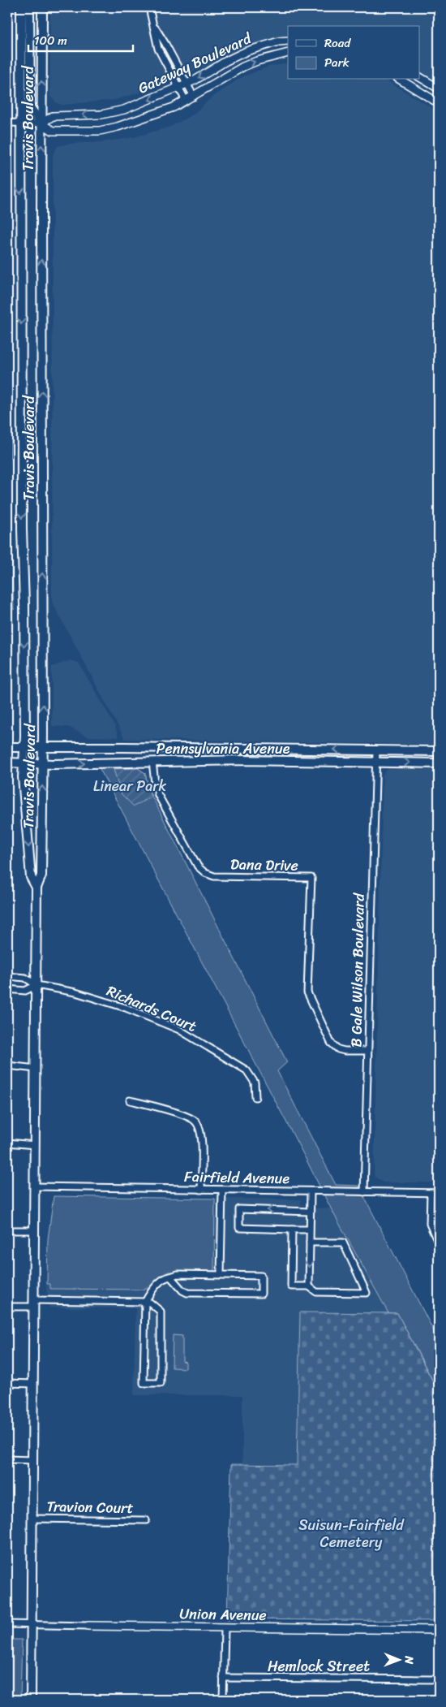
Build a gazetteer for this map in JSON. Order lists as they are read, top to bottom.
{
  "streets": {
    "main road": ["Travis Boulevard", "Pennsylvania Avenue"],
    "street": [
      "Gateway Boulevard",
      "Dana Drive",
      "B Gale Wilson Boulevard",
      "Richards Court",
      "Fairfield Avenue",
      "Travion Court",
      "Union Avenue",
      "Hemlock Street"
    ]
  },
  "crossings": [
    ["Gateway Boulevard", "Travis Boulevard"],
    ["Travis Boulevard", "Pennsylvania Avenue"],
    ["Travis Boulevard", "Richards Court"],
    ["Travis Boulevard", "Fairfield Avenue"],
    ["Travis Boulevard", "Travion Court"],
    ["Travis Boulevard", "Union Avenue"],
    ["Pennsylvania Avenue", "Dana Drive"],
    ["Pennsylvania Avenue", "B Gale Wilson Boulevard"],
    ["Dana Drive", "B Gale Wilson Boulevard"],
    ["B Gale Wilson Boulevard", "Fairfield Avenue"]
  ],
  "parks": ["Linear Park", "Suisun-Fairfield Cemetery"],
  "legend": ["Road", "Park"],
  "scale_bar": "100 m",
  "north": "right"
}
